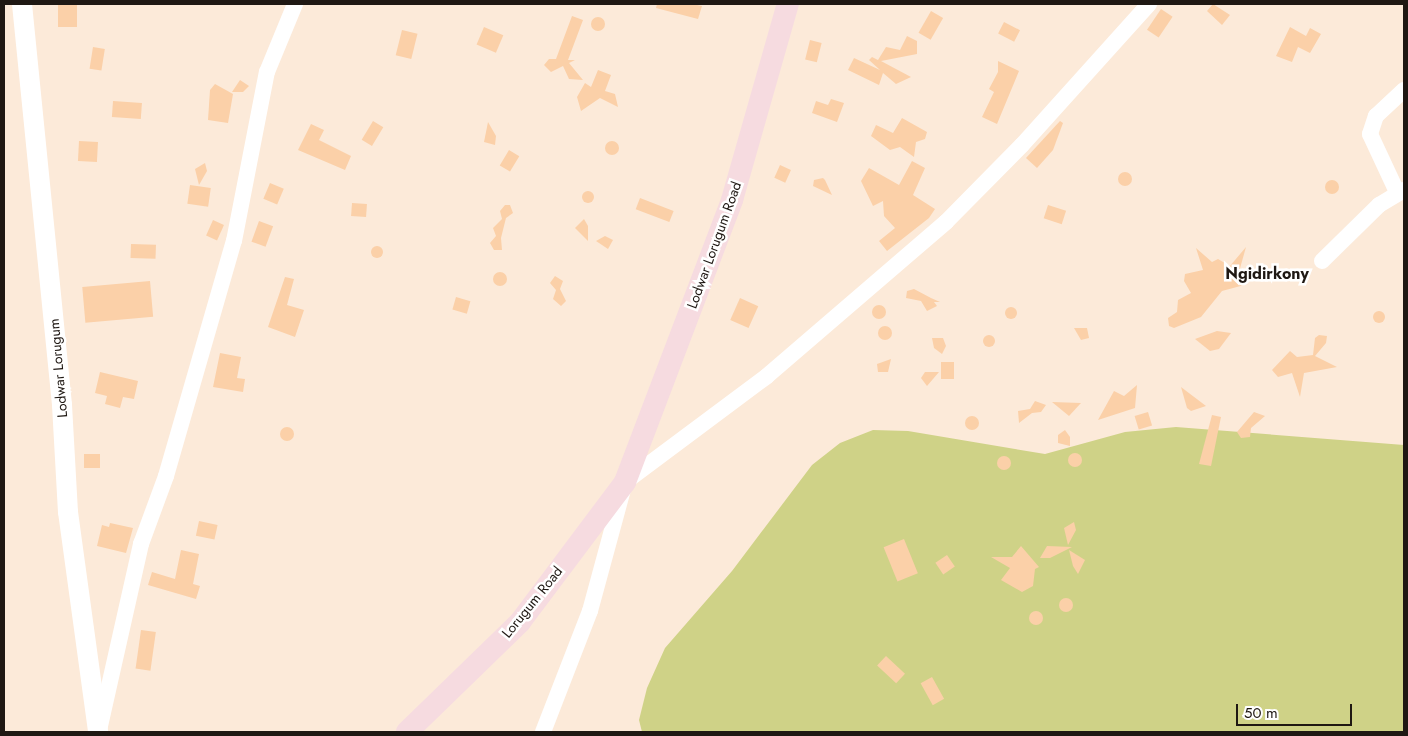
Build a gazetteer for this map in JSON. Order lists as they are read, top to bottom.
{
  "streets": {
    "main road": ["Lodwar Lorugum Road", "Lorugum Road"],
    "street": ["Lodwar Lorugum"]
  },
  "crossings": [
    ["Lodwar Lorugum Road", "Lorugum Road"]
  ],
  "districts": ["Ngidirkony"],
  "scale_bar": "50 m"
}
